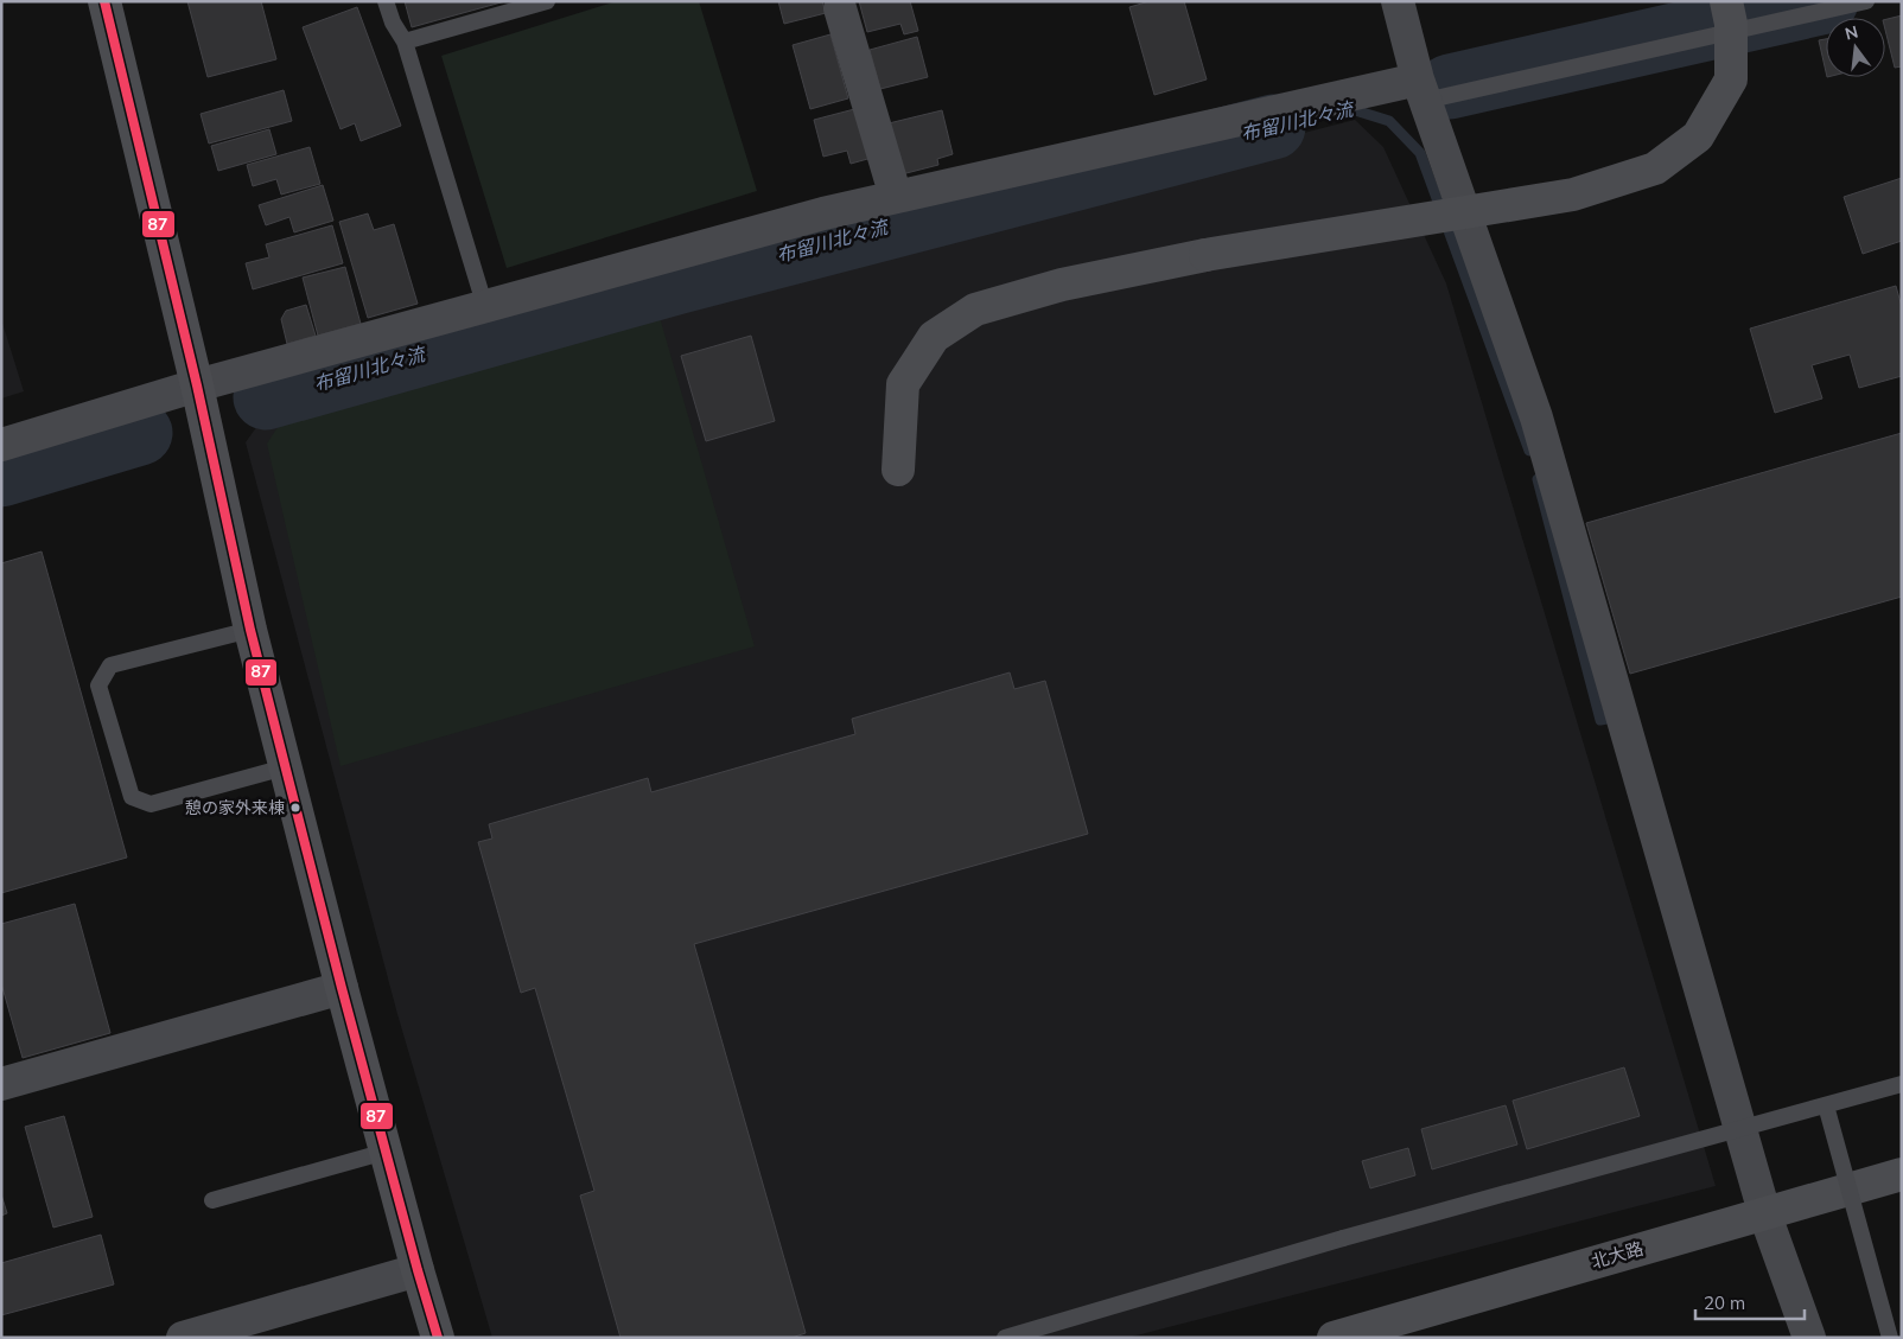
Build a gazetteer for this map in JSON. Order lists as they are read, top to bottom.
{
  "streets": {
    "street": ["北大路"]
  },
  "water": ["布留川北々流"],
  "places": ["憩の家外来棟"],
  "lines": ["transit line 87"],
  "scale_bar": "20 m",
  "north": "top"
}
